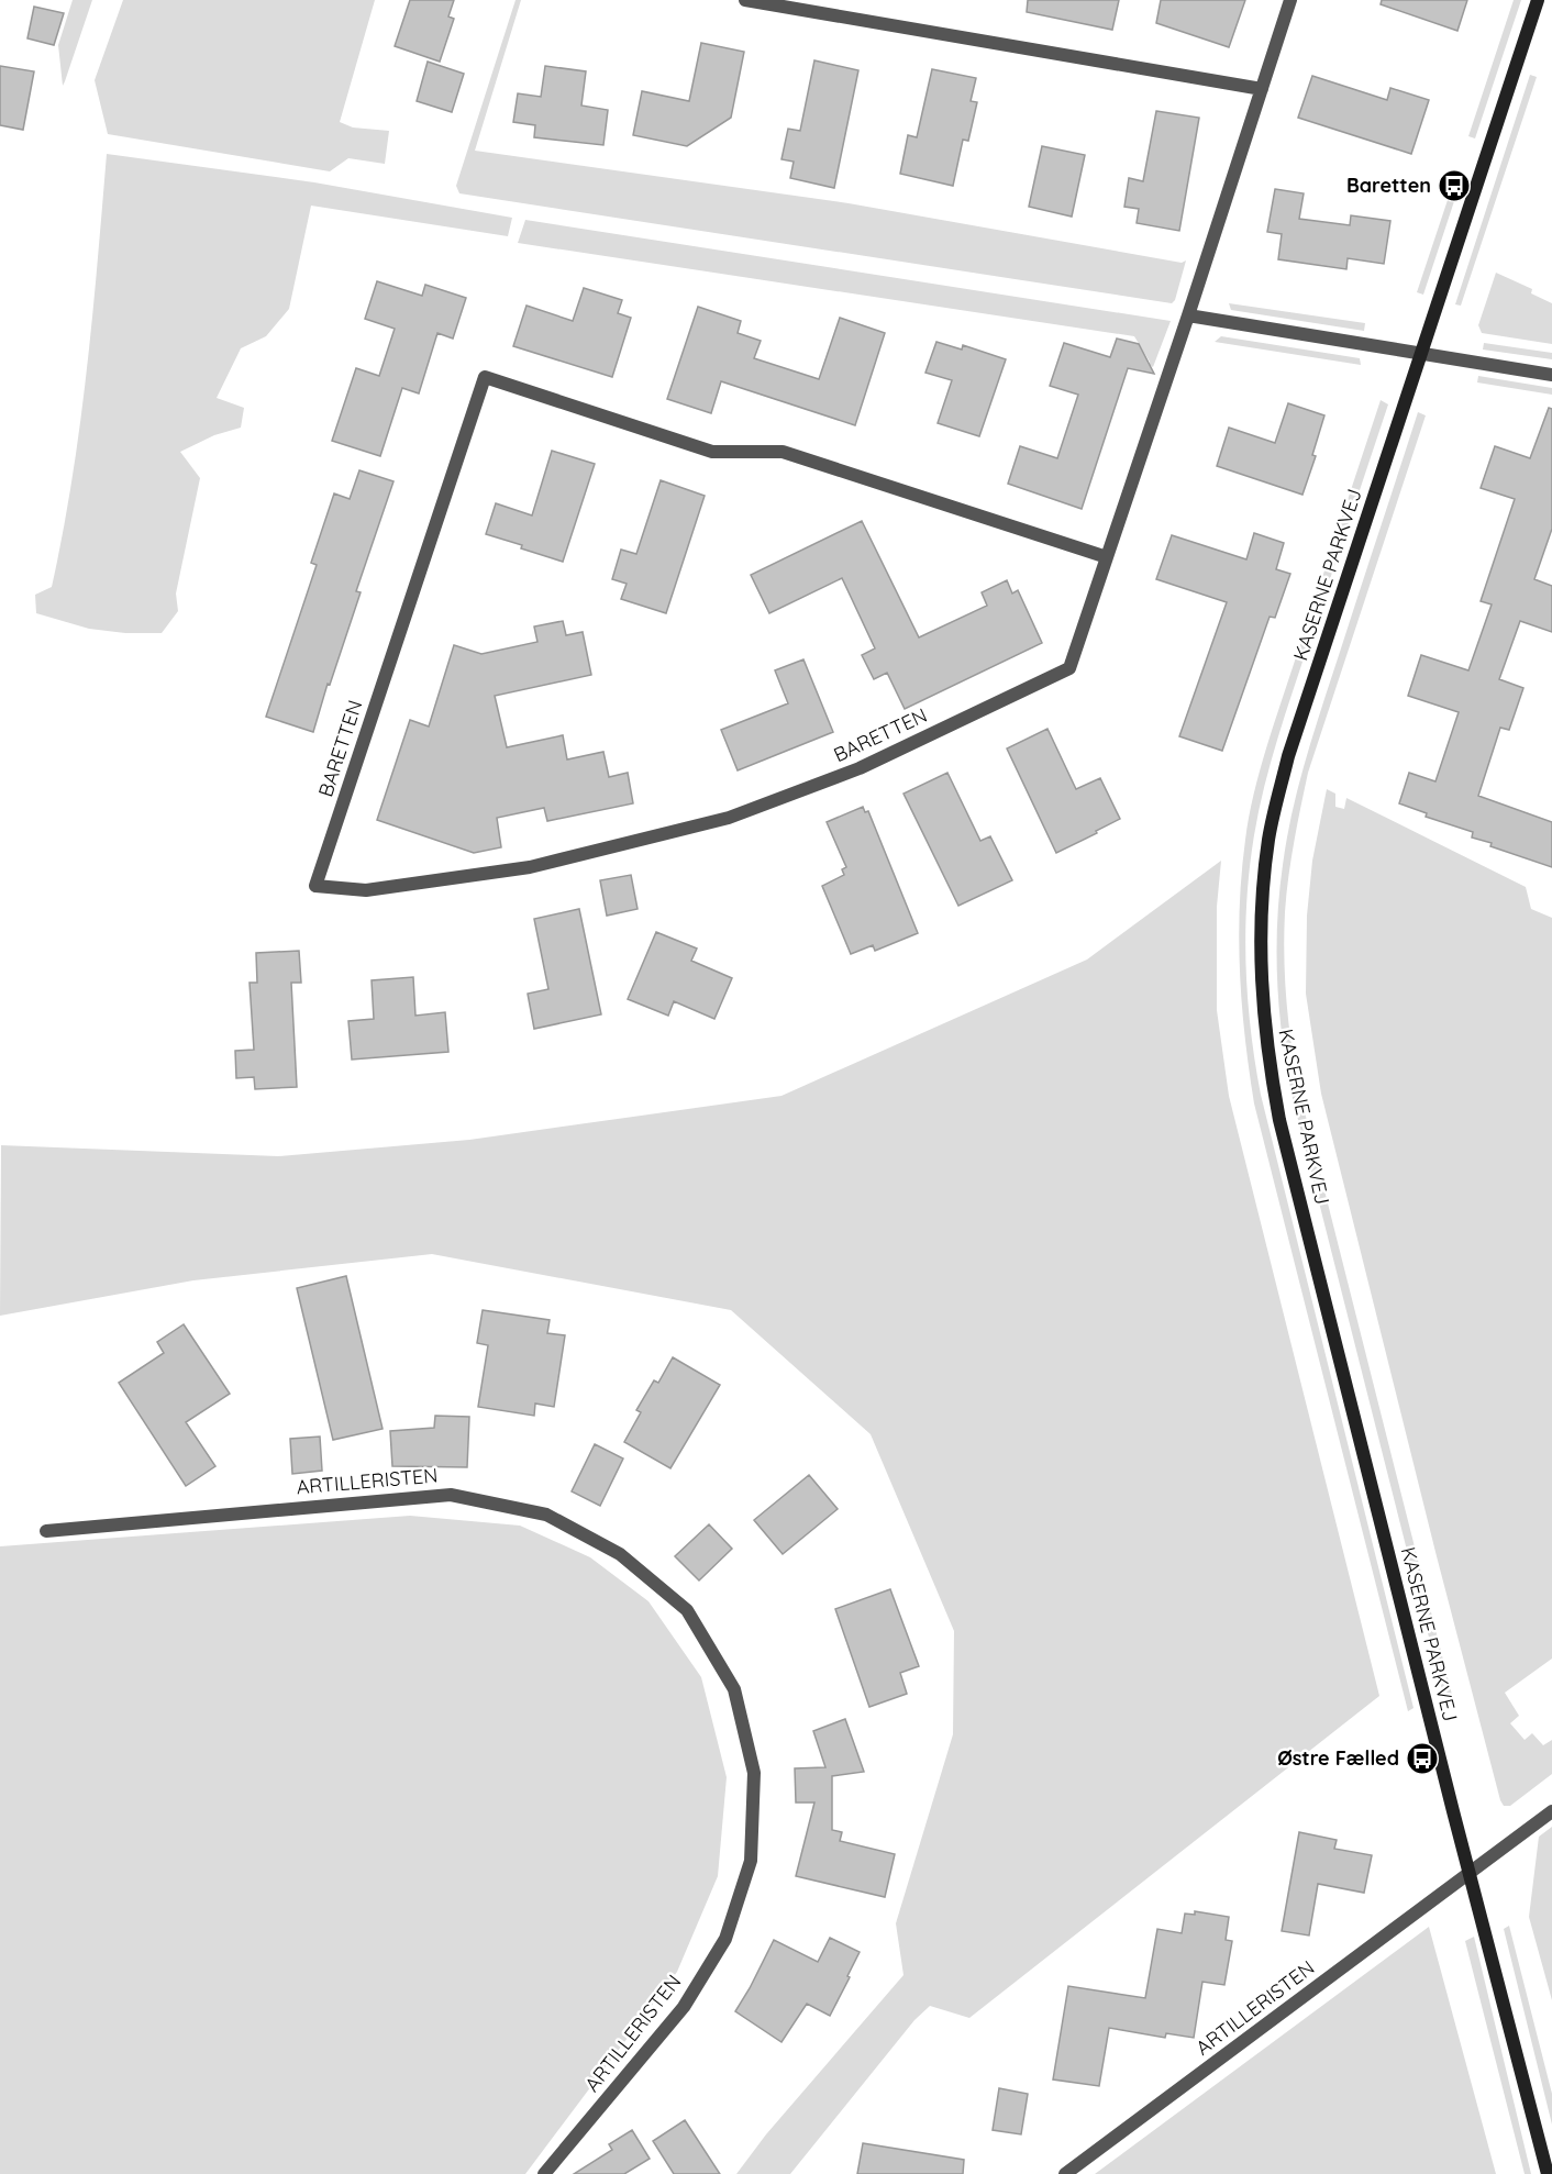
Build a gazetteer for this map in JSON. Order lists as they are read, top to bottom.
{
  "streets": {
    "street": ["KASERNE PARKVEJ", "BARETTEN", "ARTILLERISTEN"]
  },
  "crossings": [
    ["KASERNE PARKVEJ", "ARTILLERISTEN"]
  ],
  "places": {
    "bus stop": ["Baretten", "Østre Fælled"]
  }
}
